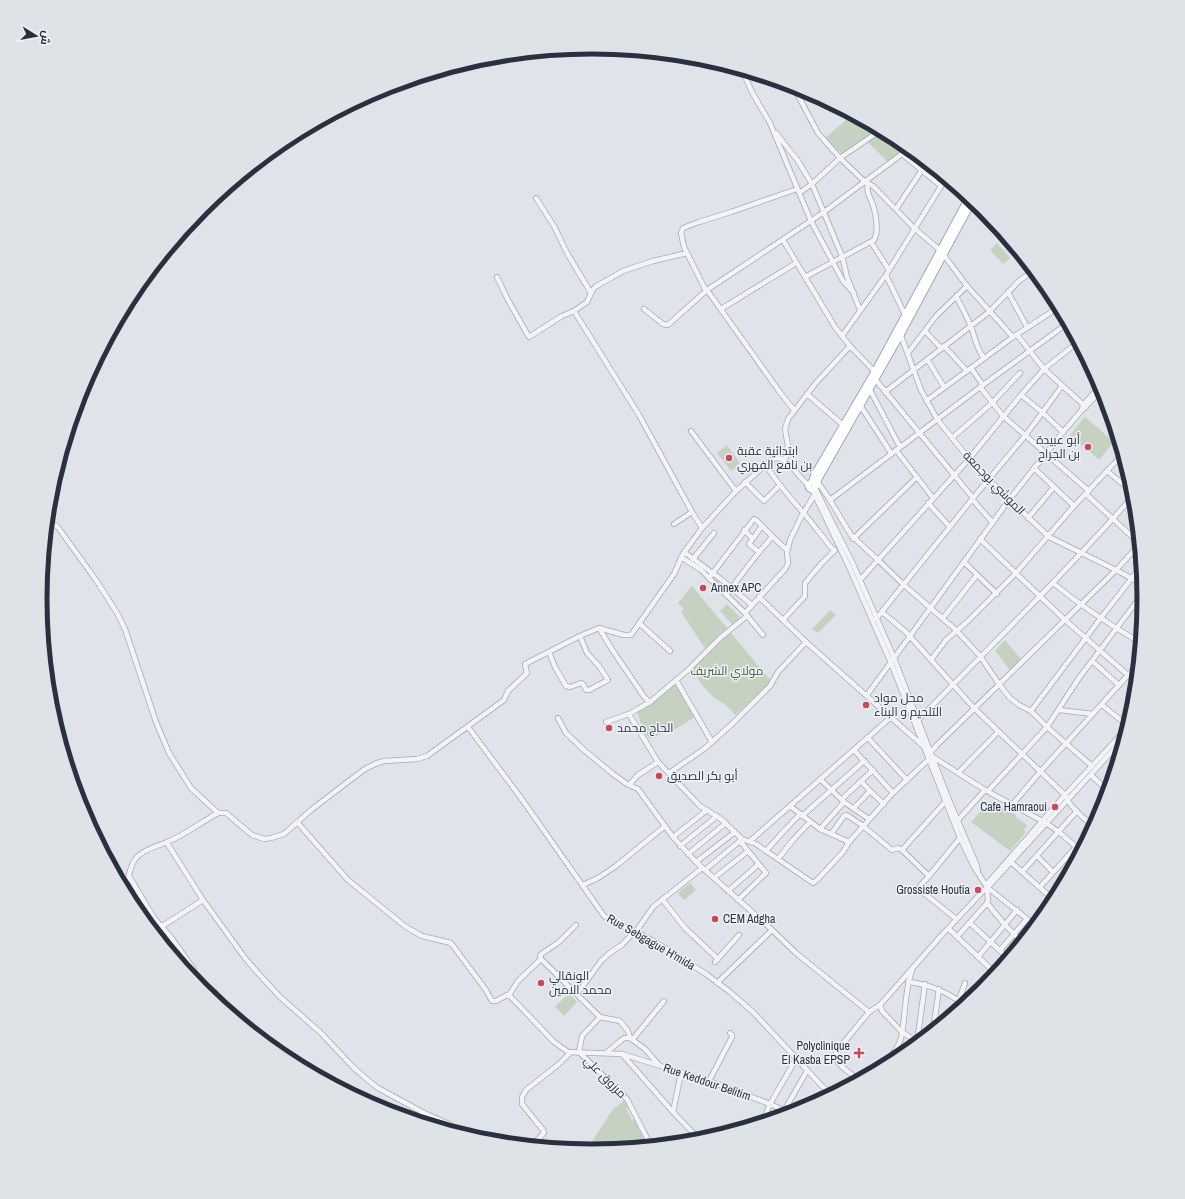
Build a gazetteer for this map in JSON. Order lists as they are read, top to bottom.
{
  "streets": {
    "street": [
      "الموشي بوجمعة",
      "Rue Sebgague H'mida",
      "مرزوق علي",
      "Rue Keddour Belitim"
    ]
  },
  "crossings": [
    ["مرزوق علي", "Rue Keddour Belitim"]
  ],
  "parks": ["مولاي الشريف"],
  "places": {
    "other": [
      "أبو عبيدة بن الجراح",
      "ابتدائية عقبة بن نافع الفهري",
      "Annex APC",
      "محل مواد التلحيم و البناء",
      "الحاج محمد",
      "أبو بكر الصديق",
      "Cafe Hamraoui",
      "Grossiste Houtia",
      "CEM Adgha",
      "الونقالي محمد الامين"
    ],
    "health": ["Polyclinique El Kasba EPSP"]
  },
  "north": "right"
}
